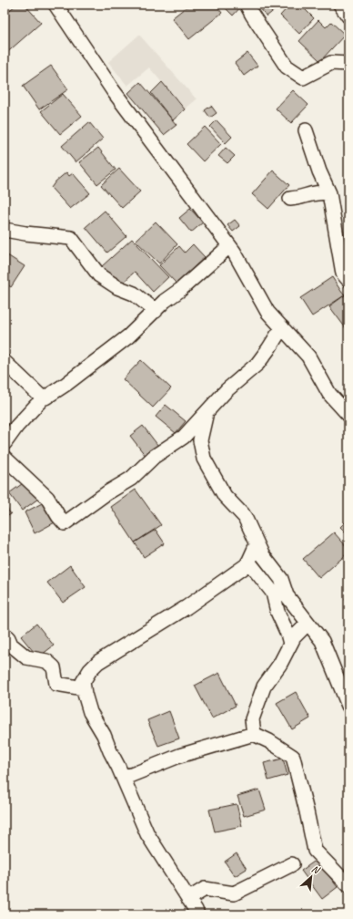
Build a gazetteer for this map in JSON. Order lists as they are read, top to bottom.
{
  "north": "top right"
}
